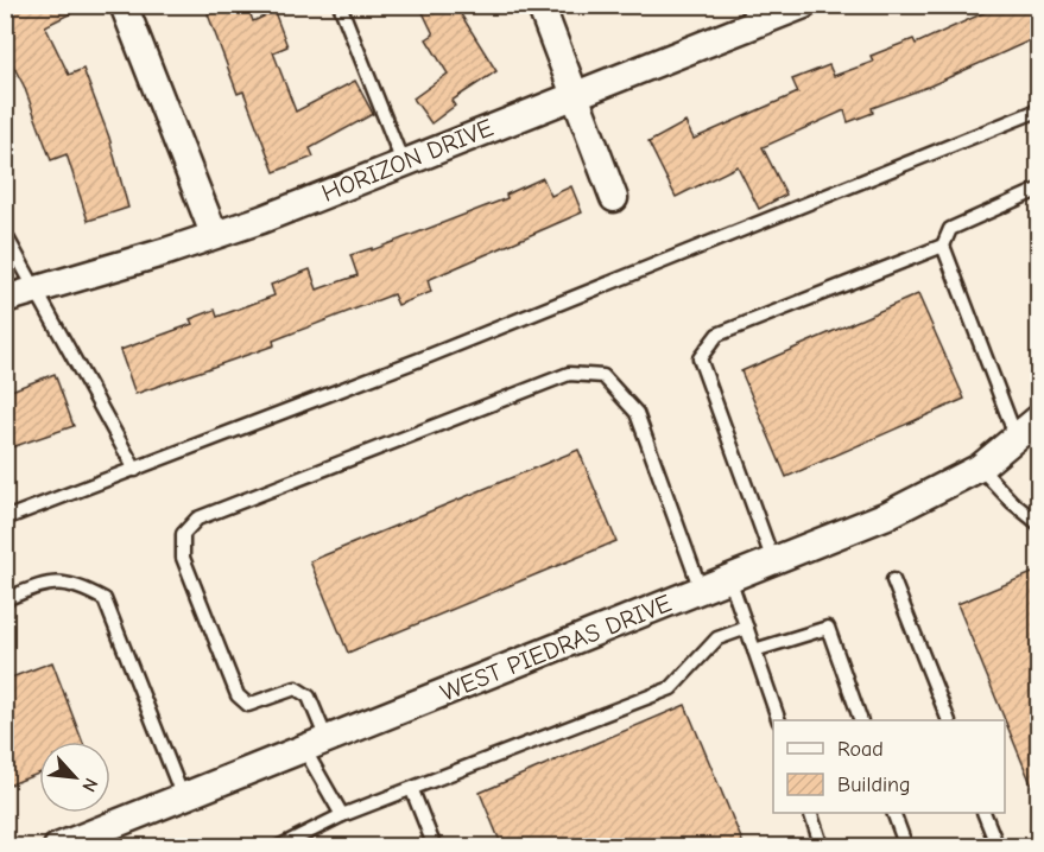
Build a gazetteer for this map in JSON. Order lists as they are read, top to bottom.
{
  "streets": {
    "street": ["HORIZON DRIVE", "WEST PIEDRAS DRIVE"]
  },
  "legend": ["Road", "Building"],
  "north": "bottom right"
}
